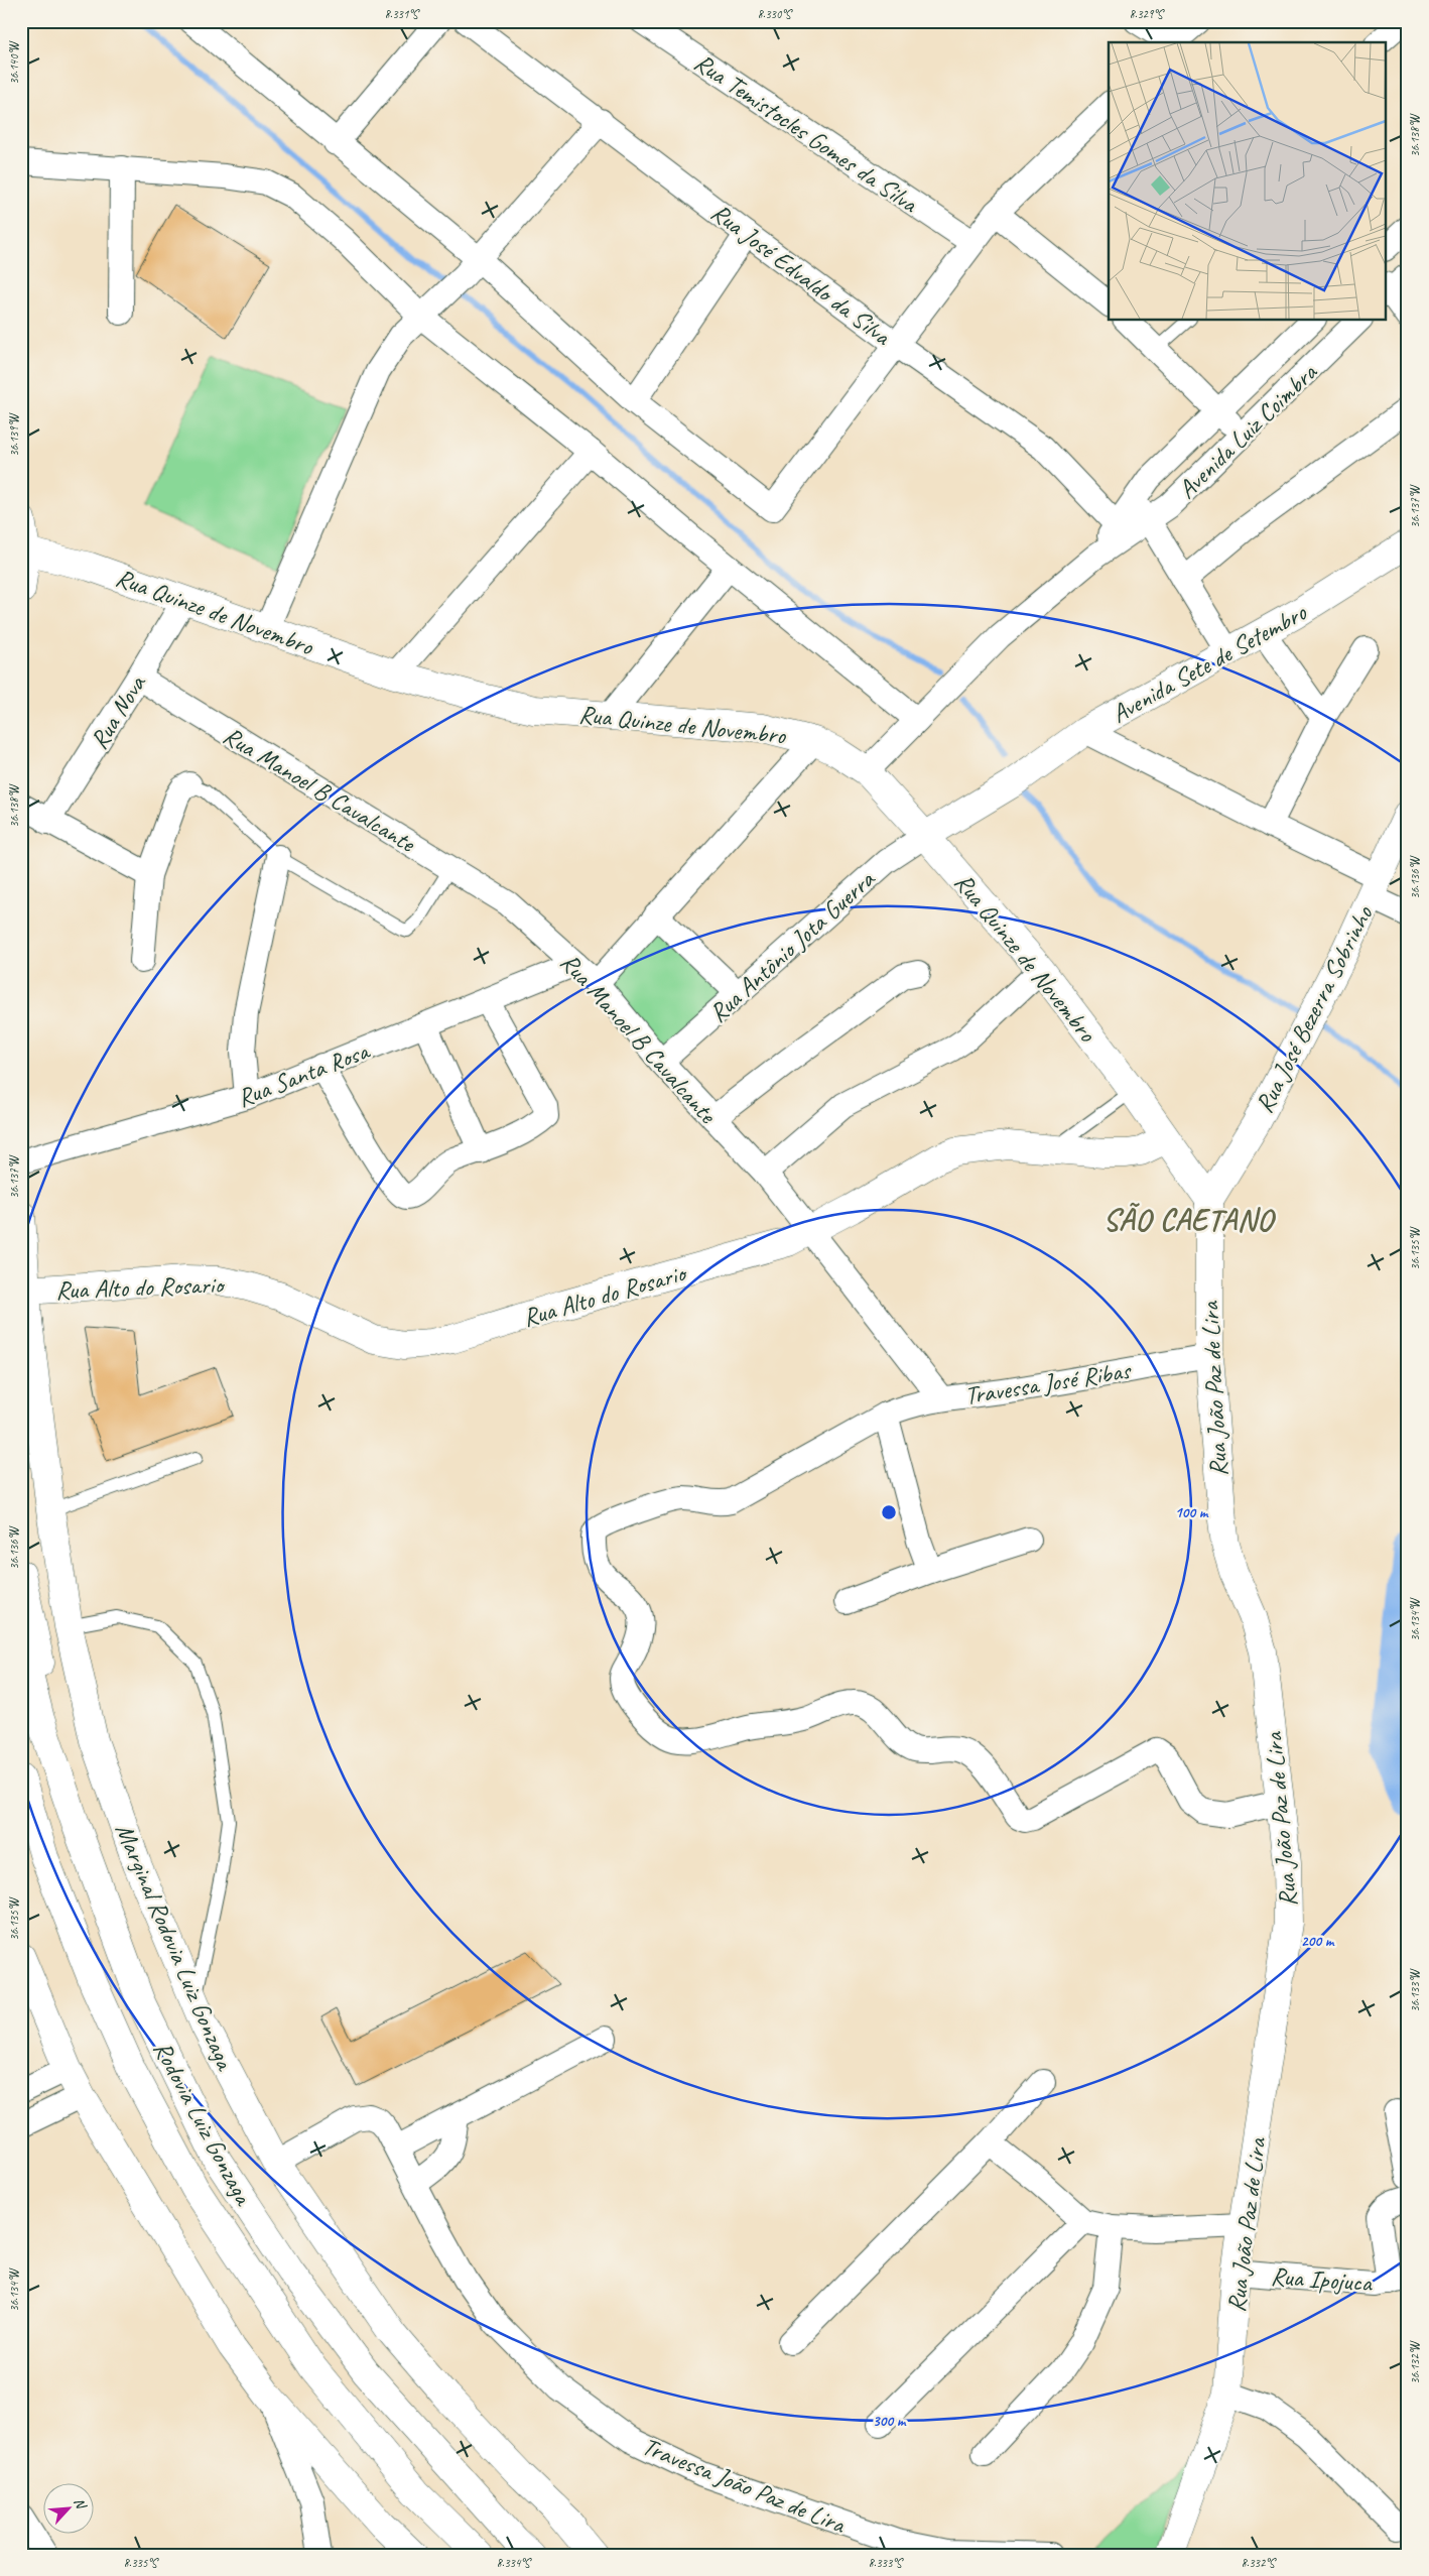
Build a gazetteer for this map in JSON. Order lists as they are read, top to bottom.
{
  "streets": {
    "main road": [
      "Rua Quinze de Novembro",
      "Avenida Sete de Setembro",
      "Rua José Bezerra Sobrinho",
      "Rua Alto do Rosario",
      "Rua João Paz de Lira",
      "Marginal Rodovia Luiz Gonzaga",
      "Rodovia Luiz Gonzaga"
    ],
    "street": [
      "Rua Temistocles Gomes da Silva",
      "Rua José Edvaldo da Silva",
      "Avenida Luiz Coimbra",
      "Rua Nova",
      "Rua Manoel B Cavalcante",
      "Rua Antônio Jota Guerra",
      "Rua Santa Rosa",
      "Travessa José Ribas",
      "Rua Ipojuca",
      "Travessa João Paz de Lira"
    ]
  },
  "crossings": [
    ["Rua José Edvaldo da Silva", "Avenida Luiz Coimbra"],
    ["Avenida Luiz Coimbra", "Rua Quinze de Novembro"],
    ["Rua Quinze de Novembro", "Avenida Sete de Setembro"],
    ["Rua Quinze de Novembro", "Rua Nova"],
    ["Rua Quinze de Novembro", "Rua Antônio Jota Guerra"],
    ["Rua Quinze de Novembro", "Rua José Bezerra Sobrinho"],
    ["Rua Quinze de Novembro", "Rua Alto do Rosario"],
    ["Rua Quinze de Novembro", "Rua João Paz de Lira"],
    ["Avenida Sete de Setembro", "Rua Antônio Jota Guerra"],
    ["Rua Nova", "Rua Manoel B Cavalcante"],
    ["Rua Manoel B Cavalcante", "Rua Antônio Jota Guerra"],
    ["Rua Manoel B Cavalcante", "Rua Santa Rosa"],
    ["Rua Manoel B Cavalcante", "Rua Alto do Rosario"],
    ["Rua Manoel B Cavalcante", "Travessa José Ribas"],
    ["Rua José Bezerra Sobrinho", "Rua João Paz de Lira"],
    ["Rua Alto do Rosario", "Marginal Rodovia Luiz Gonzaga"],
    ["Travessa José Ribas", "Rua João Paz de Lira"],
    ["Rua João Paz de Lira", "Rua Ipojuca"],
    ["Marginal Rodovia Luiz Gonzaga", "Travessa João Paz de Lira"]
  ],
  "districts": ["SÃO CAETANO"],
  "north": "top right",
  "coordinates": [
    "8.331°S",
    "8.330°S",
    "8.329°S",
    "36.140°W",
    "36.138°W",
    "36.139°W",
    "36.137°W",
    "36.136°W",
    "36.135°W",
    "36.134°W",
    "36.133°W",
    "36.132°W",
    "8.335°S",
    "8.334°S",
    "8.333°S",
    "8.332°S"
  ],
  "rings": ["100 m", "200 m", "300 m"]
}
